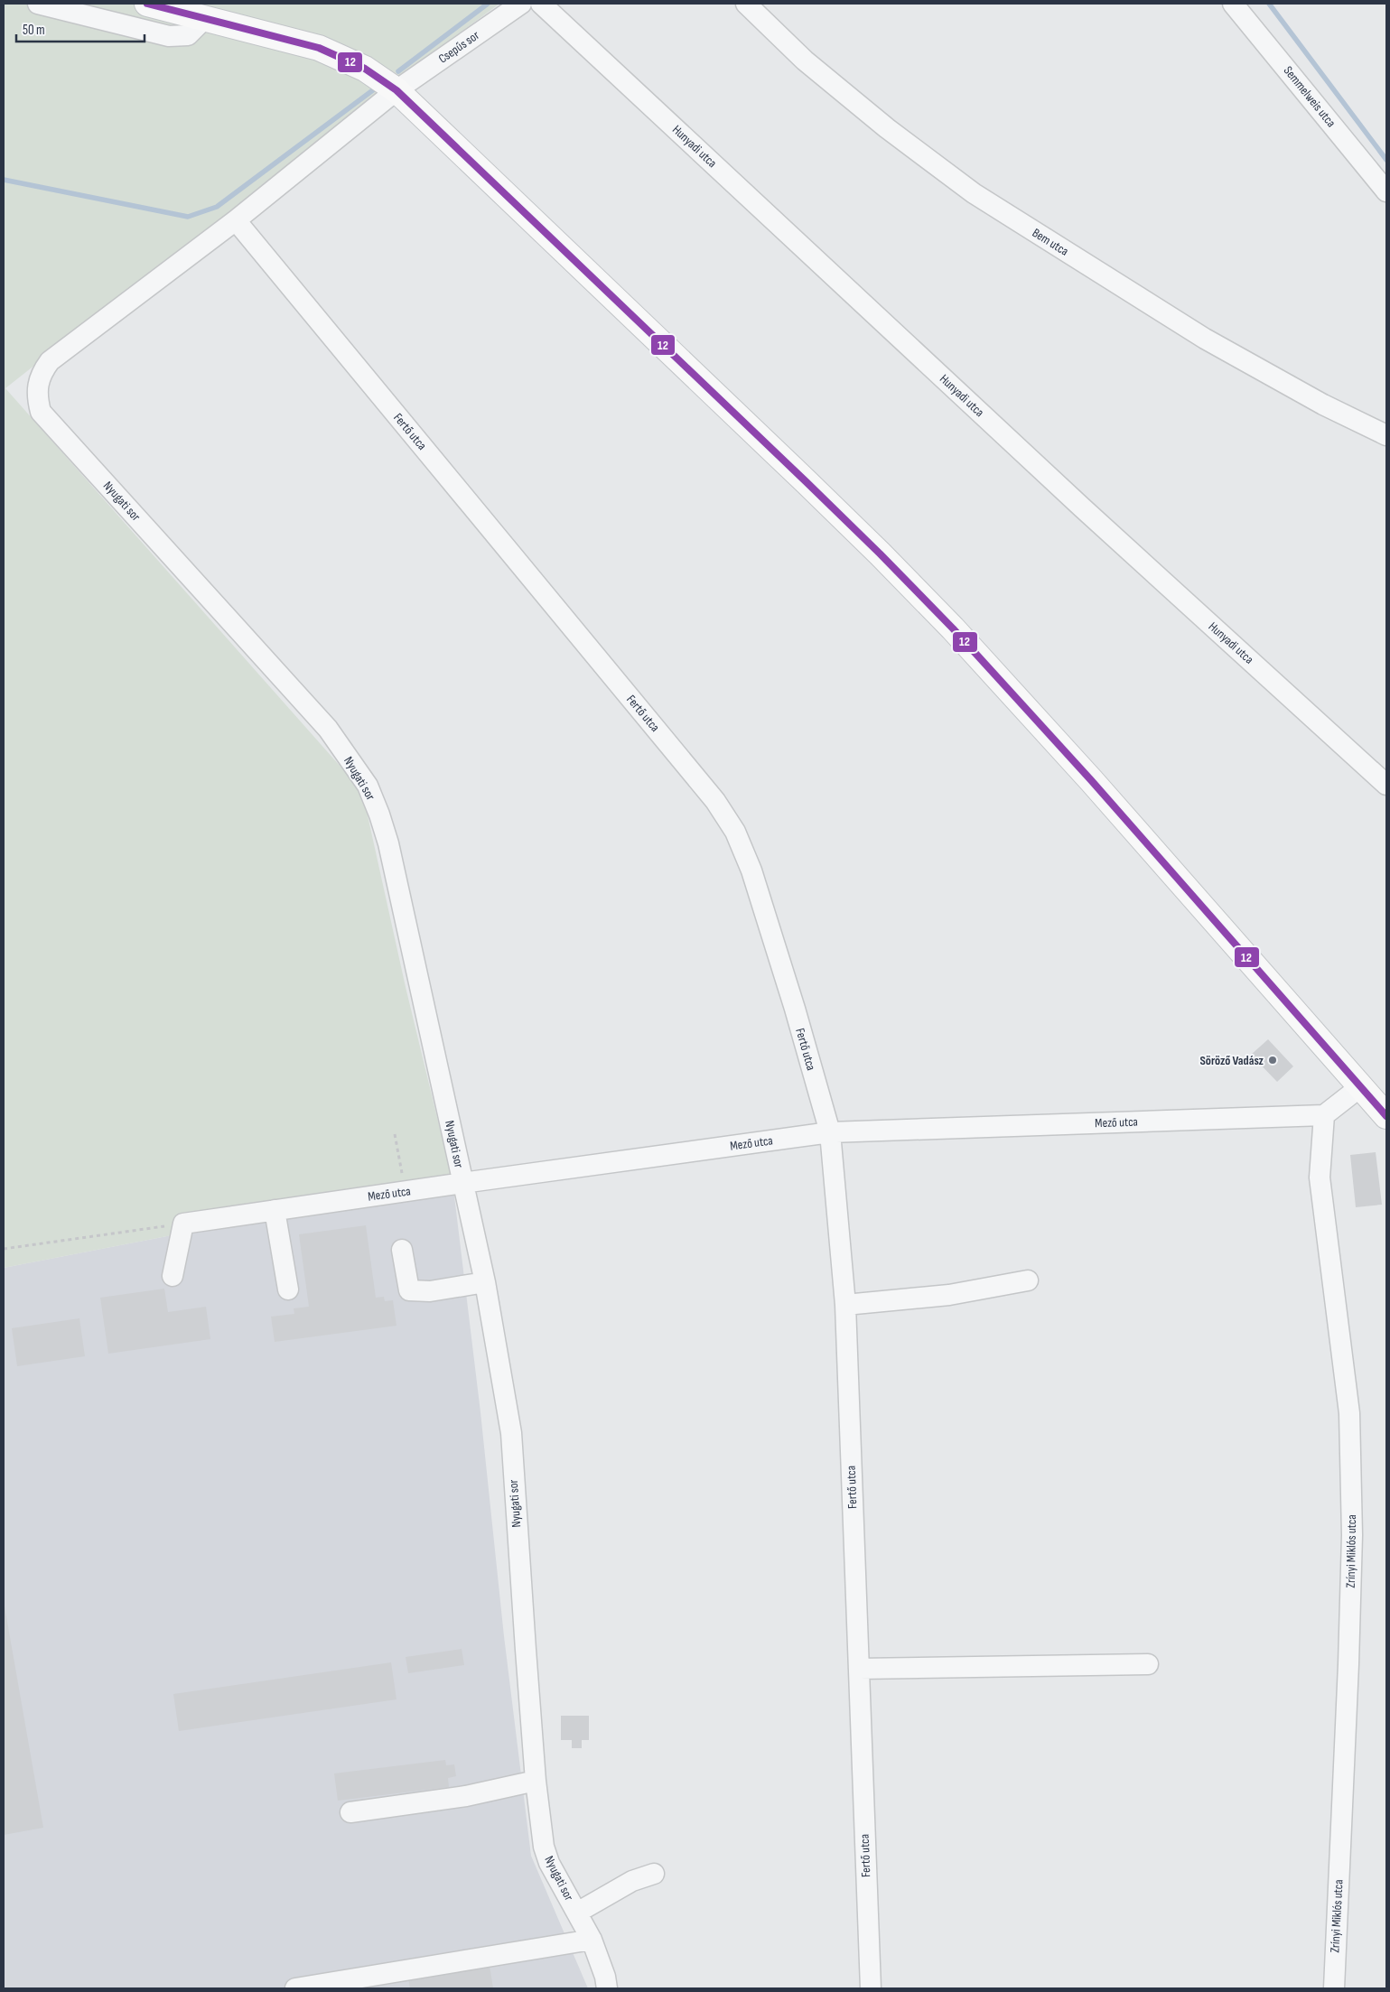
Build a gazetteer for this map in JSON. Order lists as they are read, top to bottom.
{
  "streets": {
    "street": [
      "Csepűs sor",
      "Semmelweis utca",
      "Hunyadi utca",
      "Bem utca",
      "Fertő utca",
      "Nyugati sor",
      "Mező utca",
      "Zrínyi Miklós utca"
    ]
  },
  "crossings": [
    ["Fertő utca", "Nyugati sor"],
    ["Fertő utca", "Mező utca"],
    ["Nyugati sor", "Mező utca"],
    ["Mező utca", "Zrínyi Miklós utca"]
  ],
  "places": ["Söröző Vadász"],
  "lines": ["transit line 12"],
  "scale_bar": "50 m"
}
